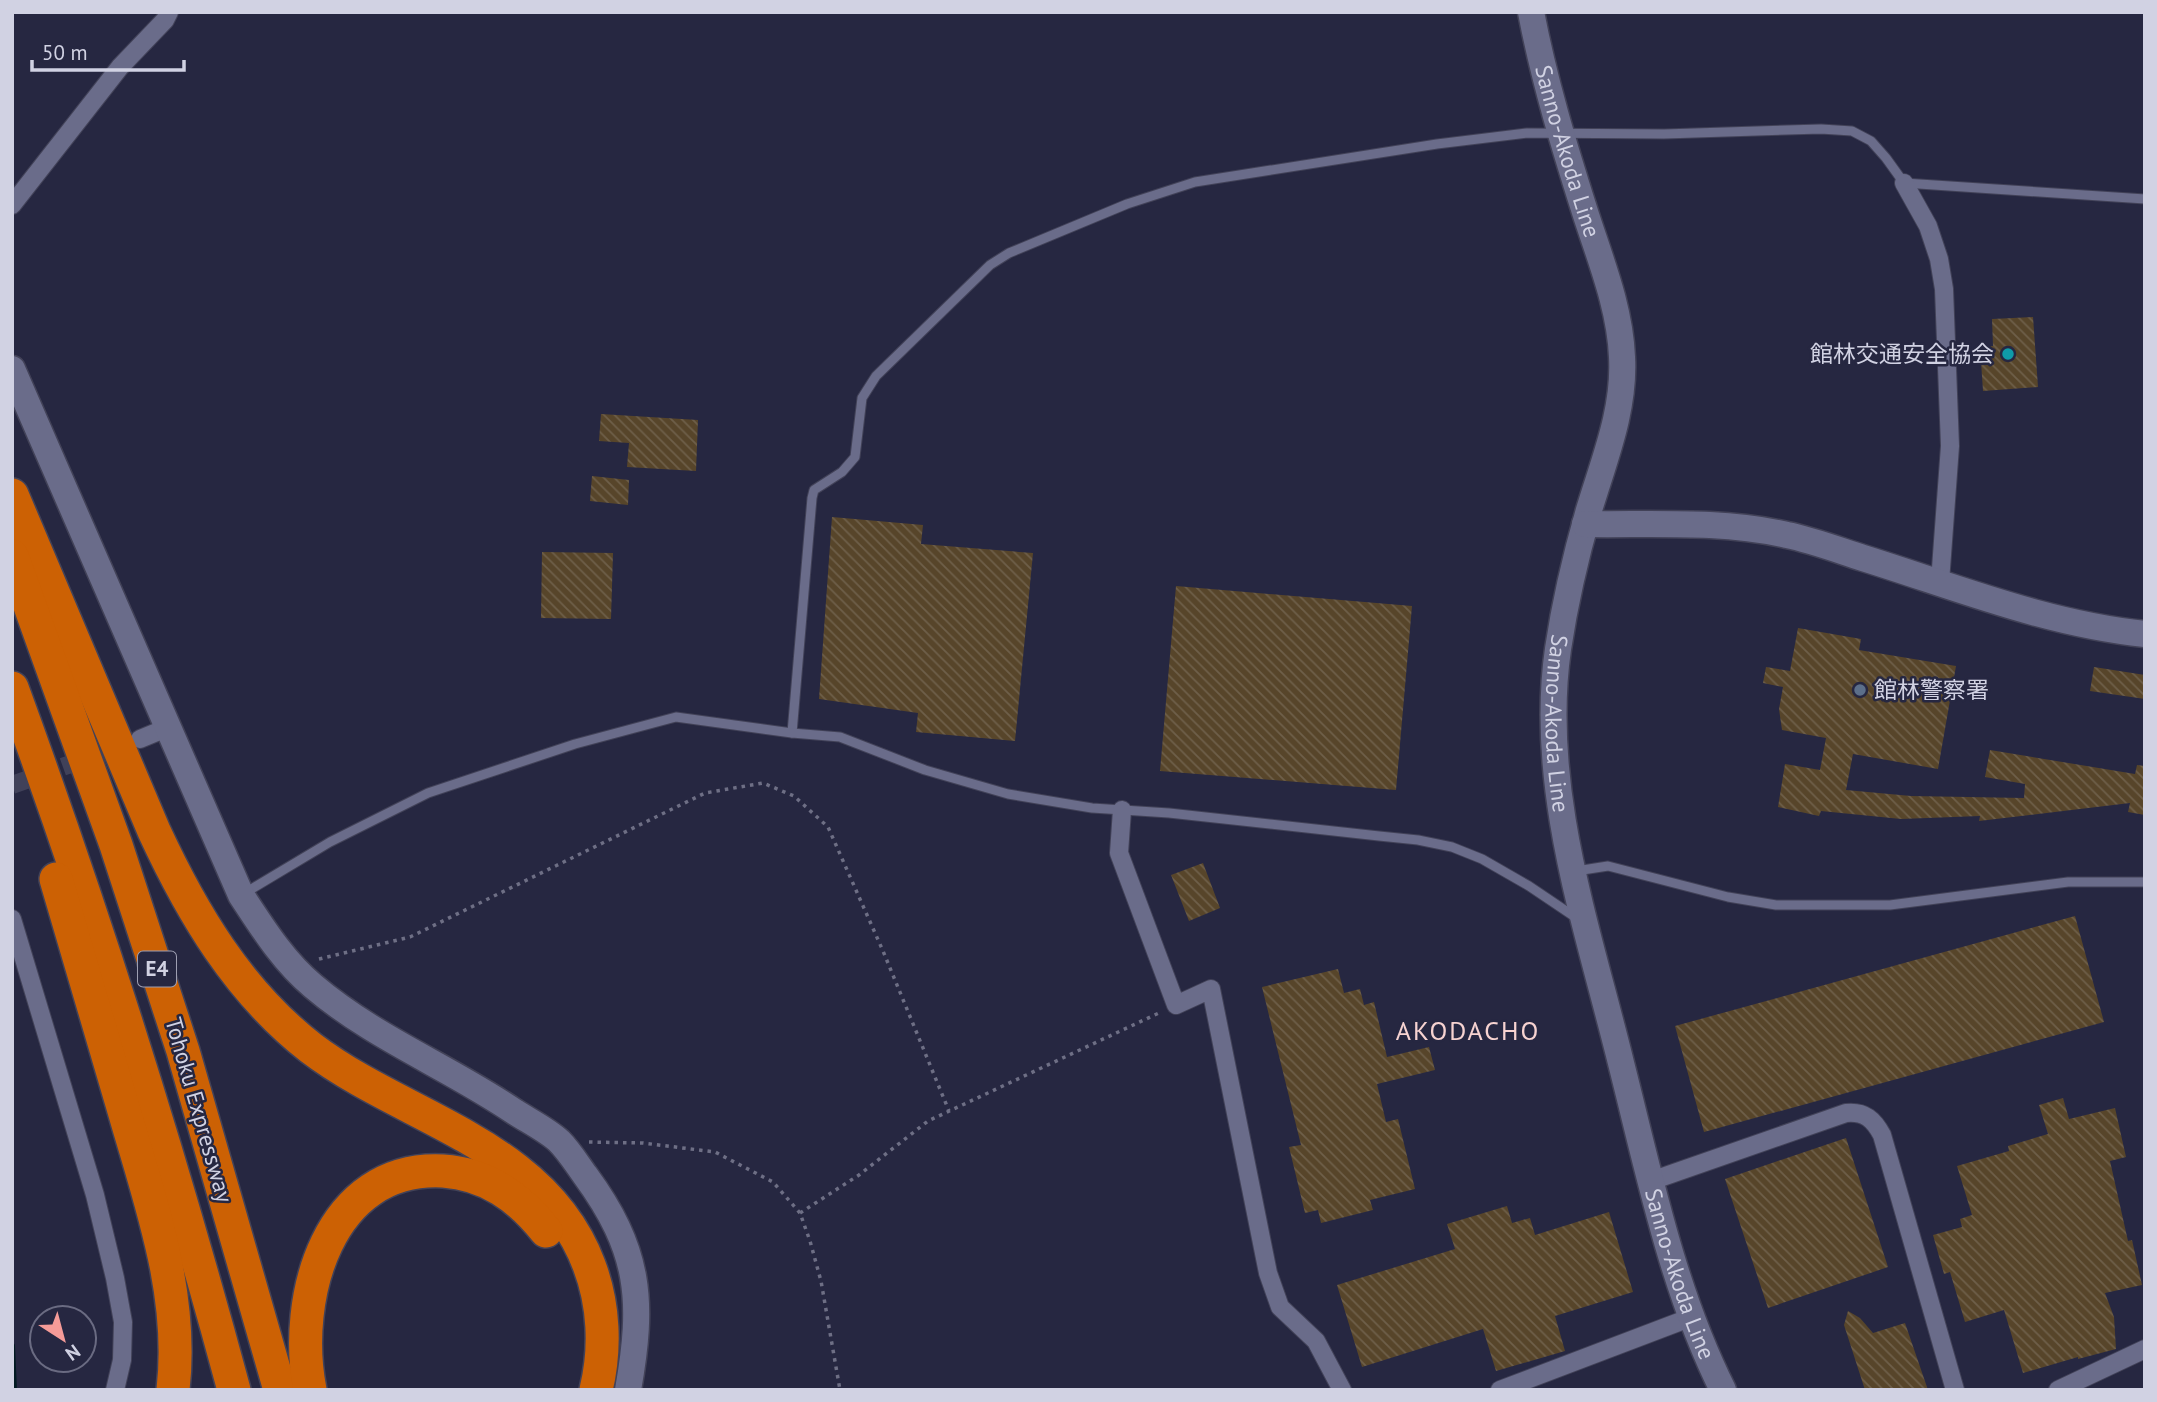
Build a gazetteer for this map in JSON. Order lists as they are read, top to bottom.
{
  "streets": {
    "highway": ["E4", "Tohoku Expressway"],
    "street": ["Sanno-Akoda Line"]
  },
  "districts": ["AKODACHO"],
  "places": ["館林交通安全協会", "館林警察署"],
  "scale_bar": "50 m",
  "north": "bottom right"
}
